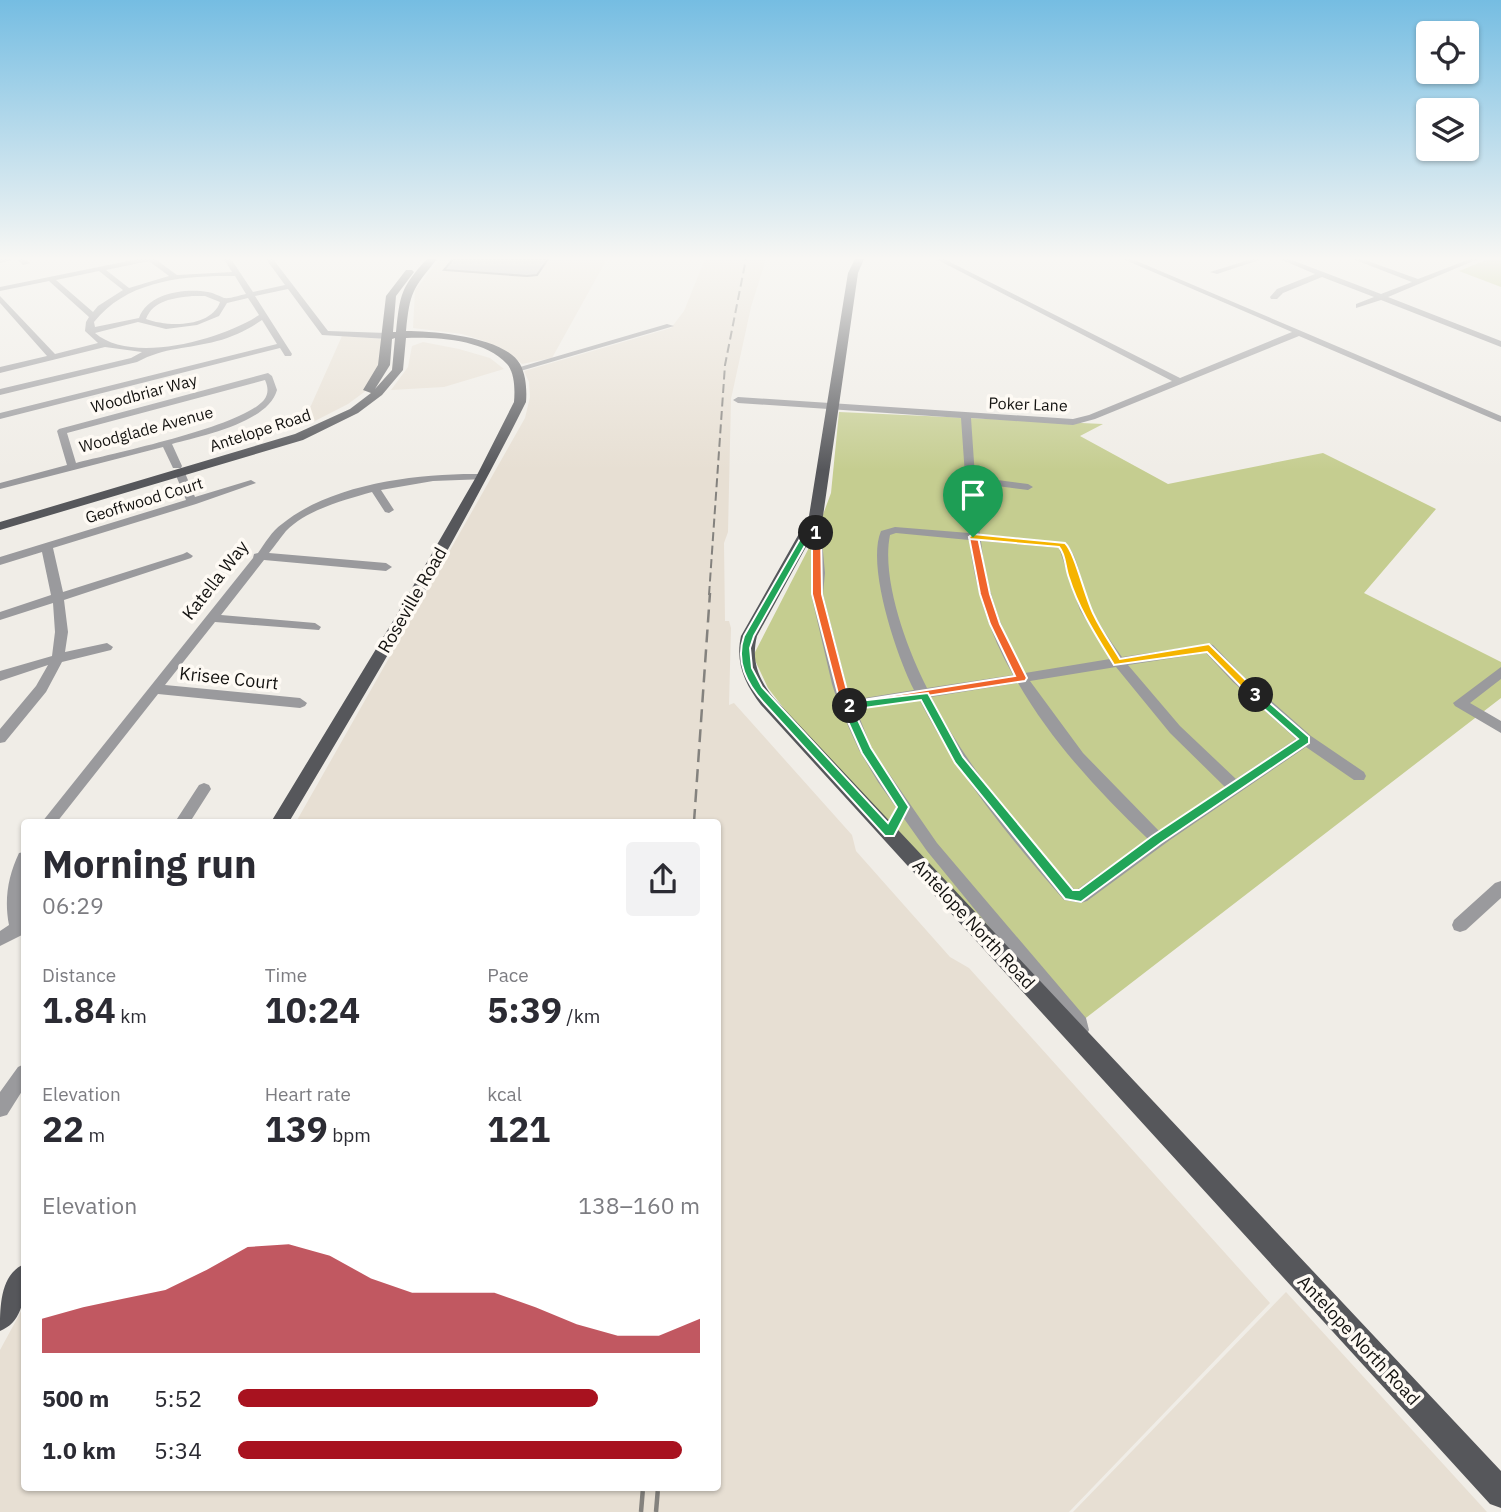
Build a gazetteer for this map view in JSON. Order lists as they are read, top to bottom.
{
  "streets": {
    "main road": ["Antelope Road", "Roseville Road", "Antelope North Road"],
    "street": [
      "Woodbriar Way",
      "Poker Lane",
      "Woodglade Avenue",
      "Geoffwood Court",
      "Katella Way",
      "Krisee Court"
    ]
  },
  "crossings": [
    ["Woodbriar Way", "Woodglade Avenue"],
    ["Poker Lane", "Antelope North Road"],
    ["Katella Way", "Roseville Road"],
    ["Katella Way", "Krisee Court"]
  ],
  "page": {
    "pins": ["1", "3", "2"],
    "heading": ["Morning run", "06:29"],
    "stats": [
      ["Distance", "1.84 km"],
      ["Time", "10:24"],
      ["Pace", "5:39 /km"],
      ["Elevation", "22 m"],
      ["Heart rate", "139 bpm"],
      ["kcal", "121"]
    ],
    "chart": ["Elevation", "138–160 m"],
    "list": [
      {
        "name": "500 m",
        "note": "5:52"
      },
      {
        "name": "1.0 km",
        "note": "5:34"
      }
    ]
  }
}
